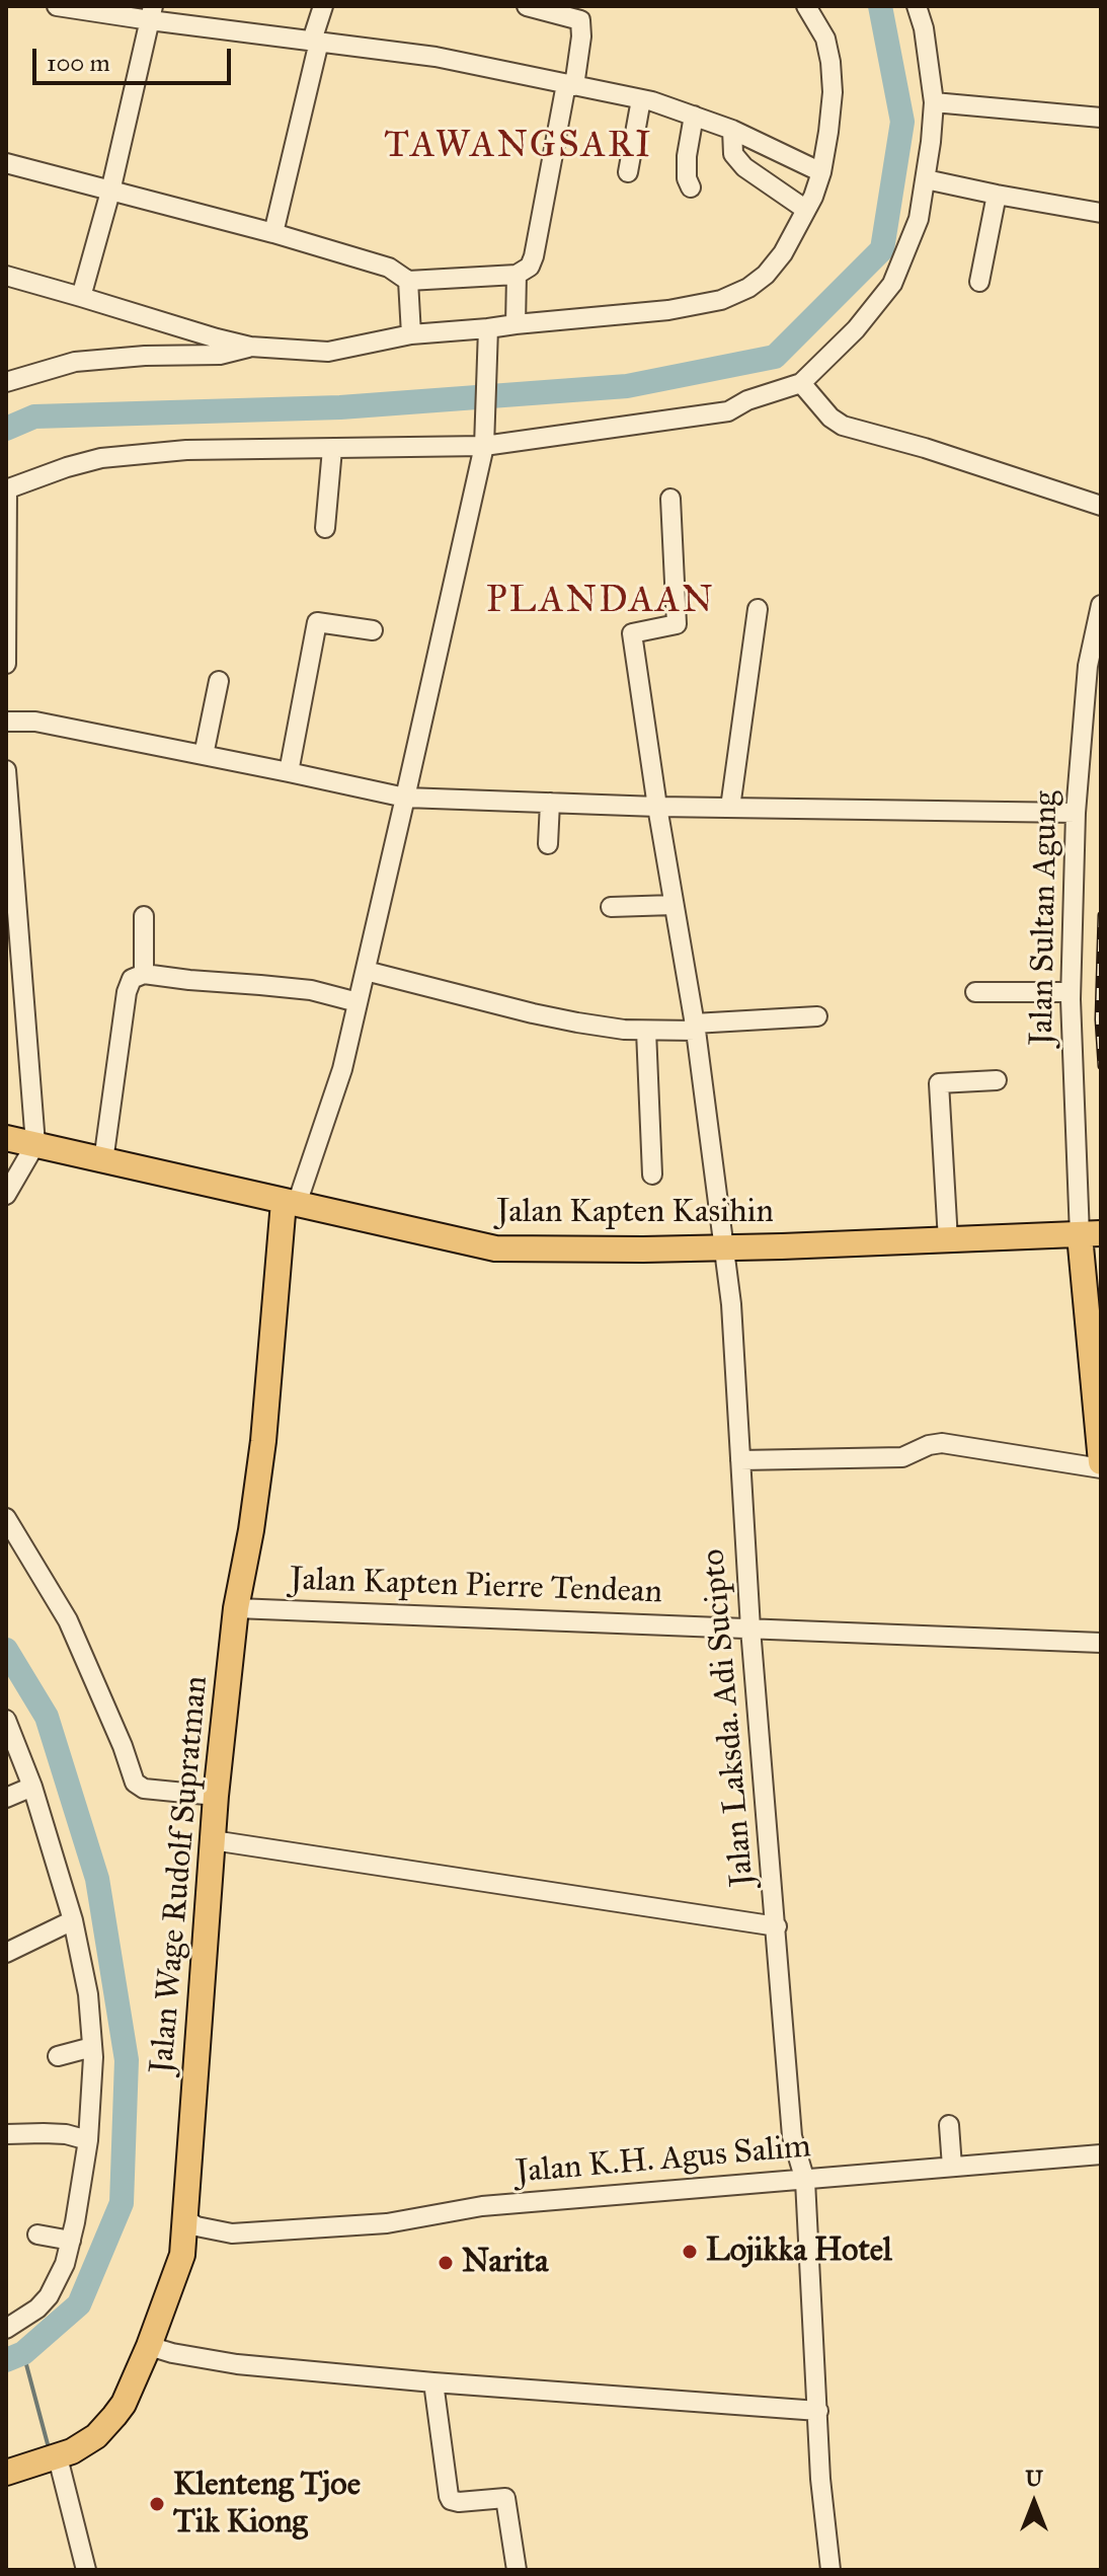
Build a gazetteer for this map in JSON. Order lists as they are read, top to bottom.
{
  "streets": {
    "main road": ["Jalan Kapten Kasihin", "Jalan Wage Rudolf Supratman"],
    "street": [
      "Jalan Sultan Agung",
      "Jalan Kapten Pierre Tendean",
      "Jalan Laksda. Adi Sucipto",
      "Jalan K.H. Agus Salim"
    ]
  },
  "crossings": [
    ["Jalan Sultan Agung", "Jalan Kapten Kasihin"],
    ["Jalan Kapten Kasihin", "Jalan Laksda. Adi Sucipto"],
    ["Jalan Kapten Kasihin", "Jalan Wage Rudolf Supratman"],
    ["Jalan Kapten Pierre Tendean", "Jalan Laksda. Adi Sucipto"],
    ["Jalan Kapten Pierre Tendean", "Jalan Wage Rudolf Supratman"],
    ["Jalan Laksda. Adi Sucipto", "Jalan K.H. Agus Salim"],
    ["Jalan Wage Rudolf Supratman", "Jalan K.H. Agus Salim"]
  ],
  "districts": ["TAWANGSARI", "PLANDAAN"],
  "places": ["Lojikka Hotel", "Narita", "Klenteng Tjoe Tik Kiong"],
  "scale_bar": "100 m",
  "north": "top"
}
